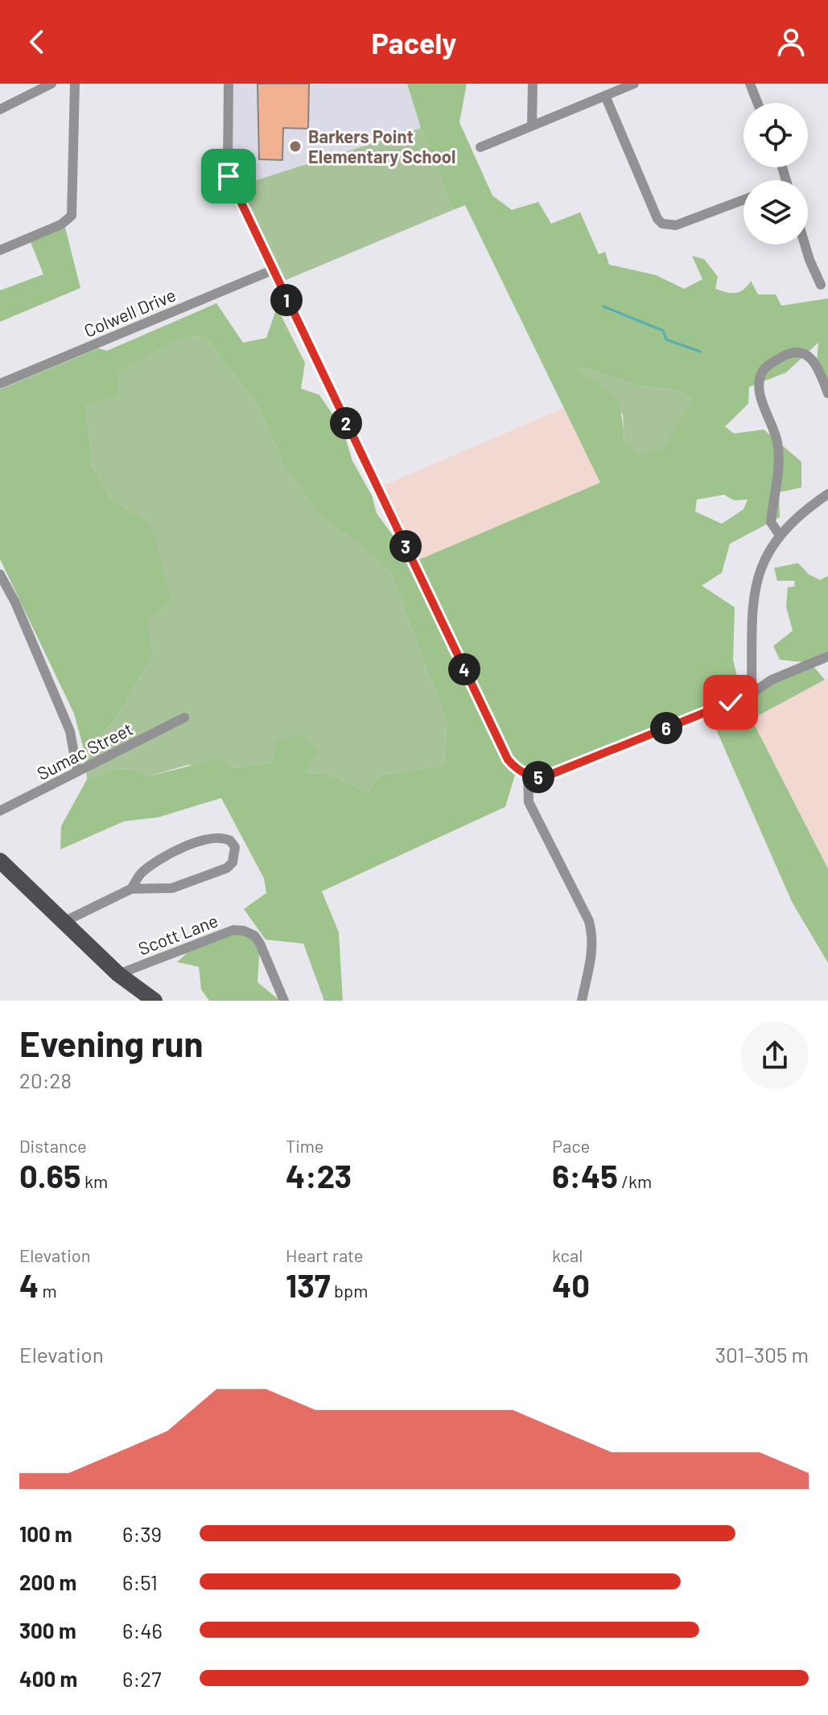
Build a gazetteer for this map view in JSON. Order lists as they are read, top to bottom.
{
  "streets": {
    "street": ["Colwell Drive", "Sumac Street", "Scott Lane"]
  },
  "places": ["Barkers Point Elementary School"],
  "page": {
    "header": "Pacely",
    "pins": [
      "1",
      "2",
      "3",
      "4",
      "6",
      "5"
    ],
    "heading": ["Evening run", "20:28"],
    "stats": [
      ["Distance", "0.65 km"],
      ["Time", "4:23"],
      ["Pace", "6:45 /km"],
      ["Elevation", "4 m"],
      ["Heart rate", "137 bpm"],
      ["kcal", "40"]
    ],
    "chart": ["Elevation", "301–305 m"],
    "list": [
      {
        "name": "100 m",
        "note": "6:39"
      },
      {
        "name": "200 m",
        "note": "6:51"
      },
      {
        "name": "300 m",
        "note": "6:46"
      },
      {
        "name": "400 m",
        "note": "6:27"
      }
    ]
  }
}
